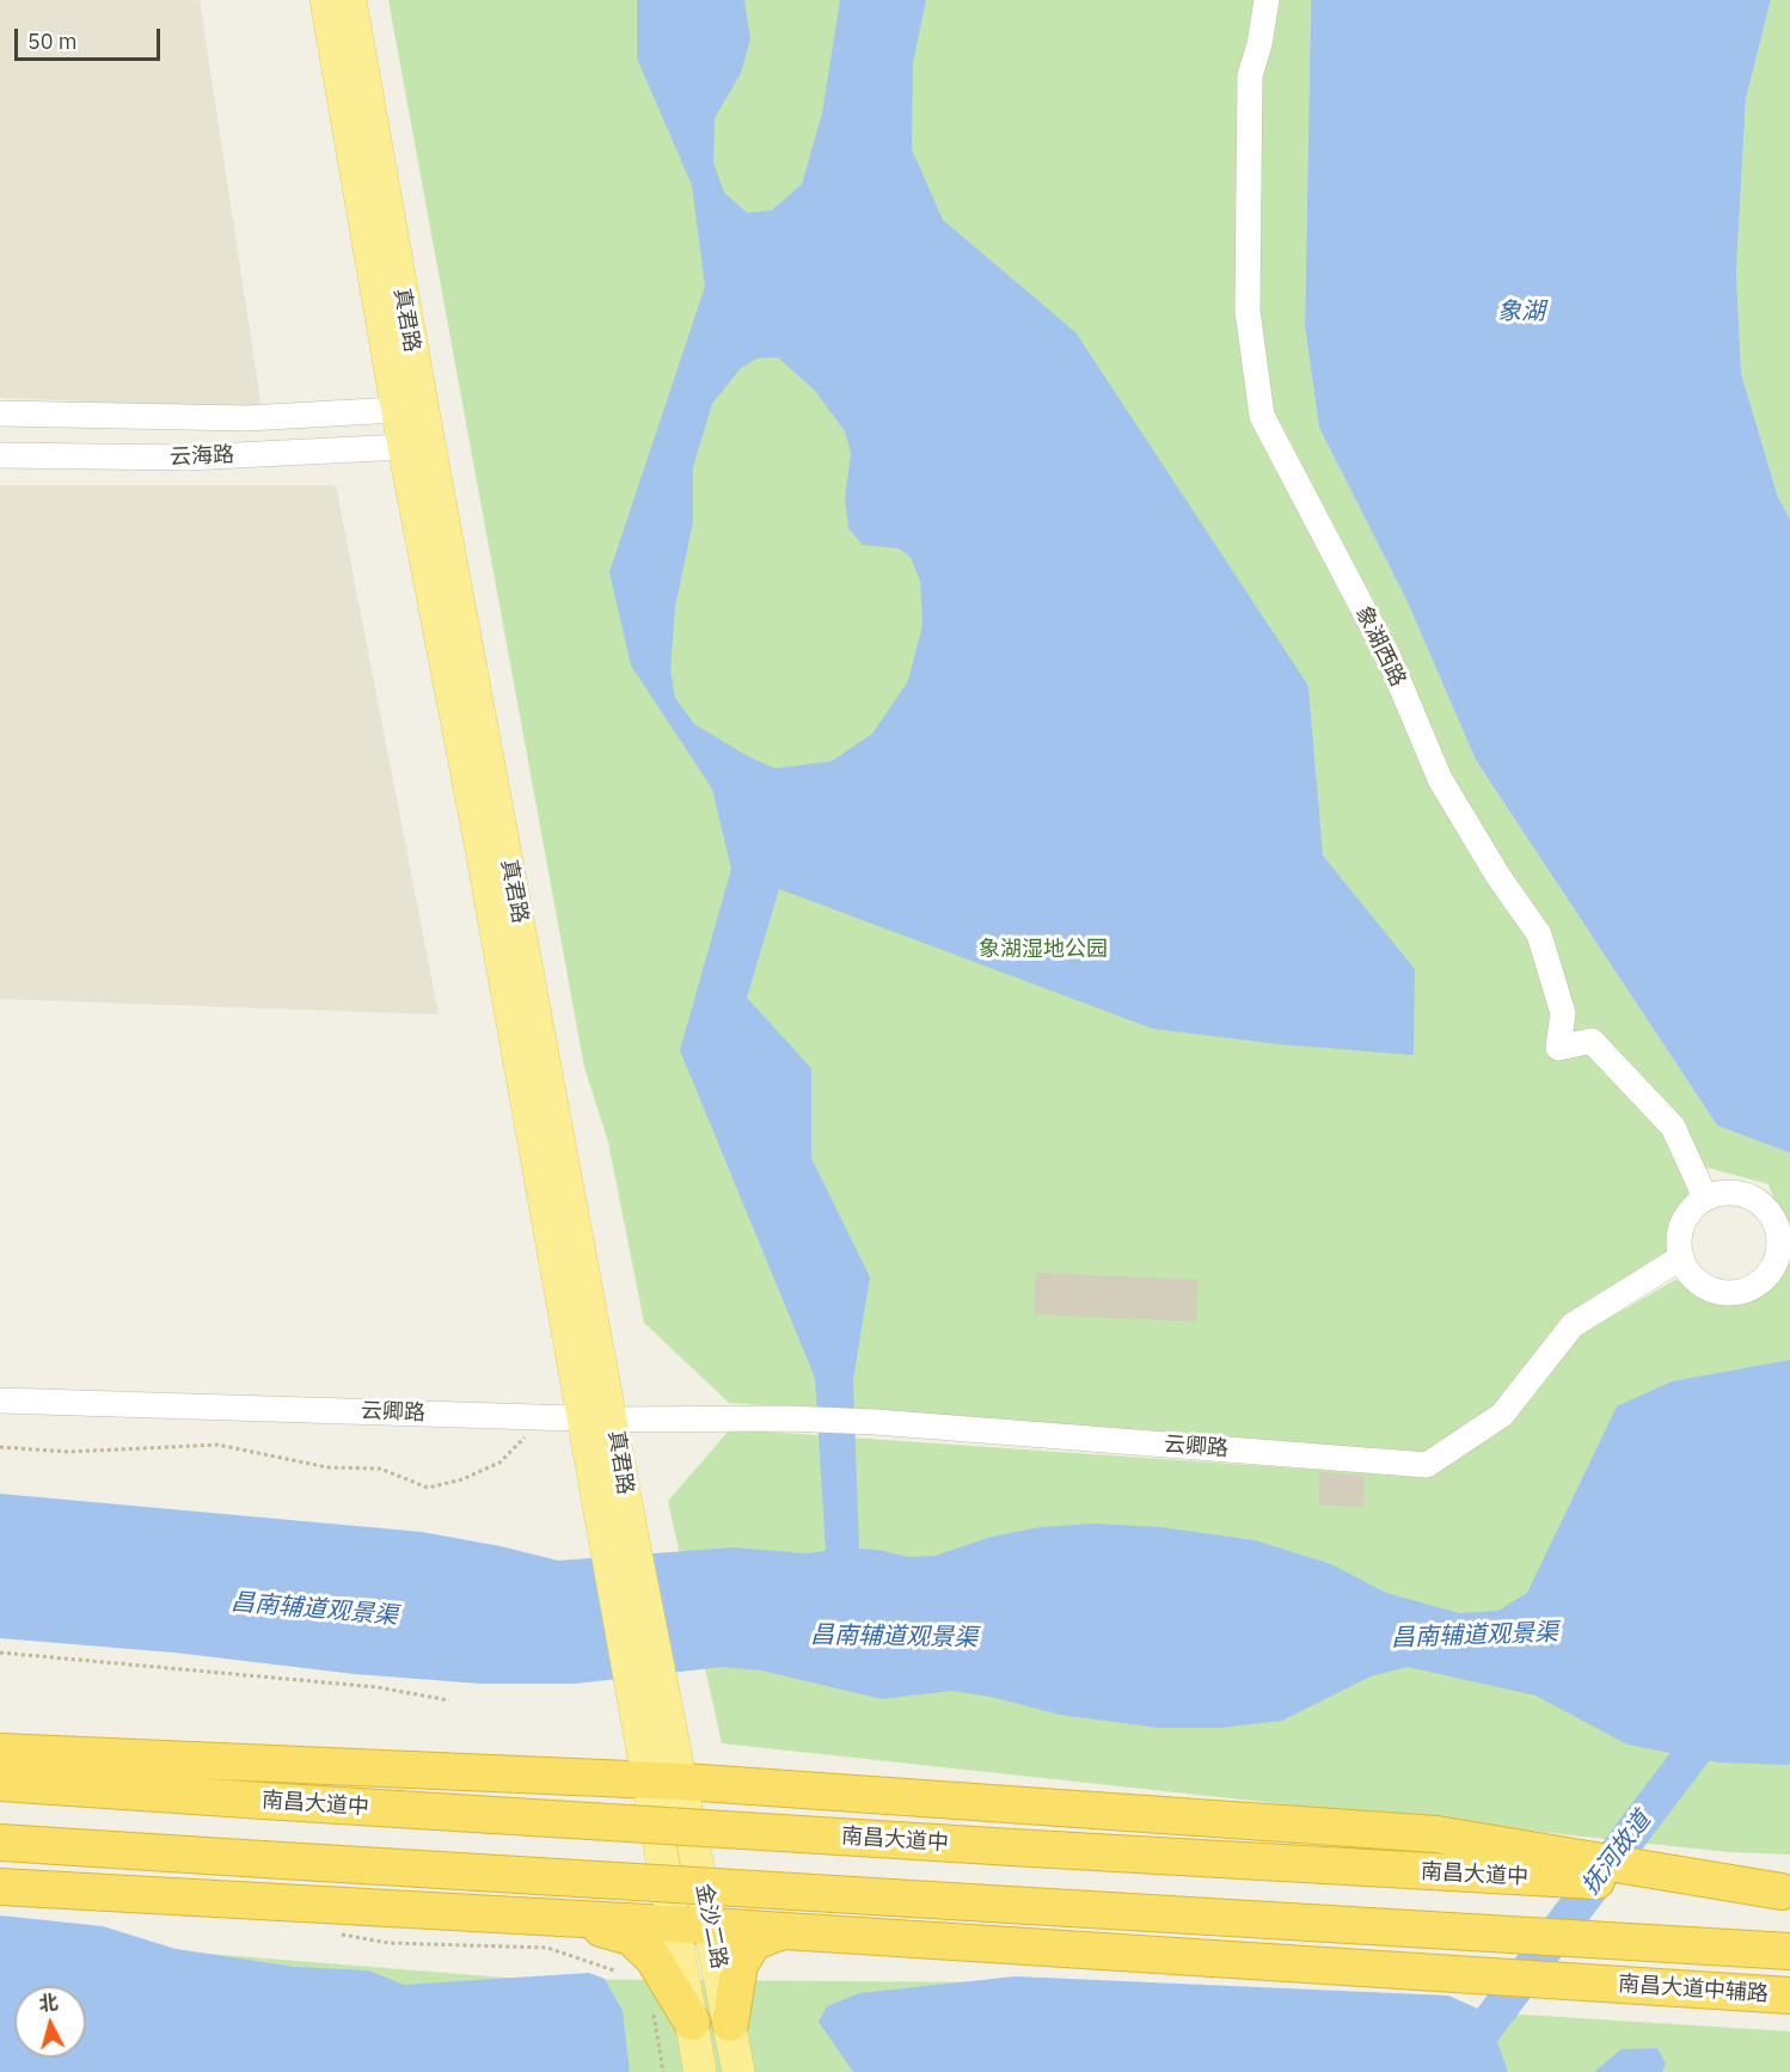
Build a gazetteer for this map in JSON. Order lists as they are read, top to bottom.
{
  "streets": {
    "highway": ["南昌大道中", "南昌大道中辅路"],
    "main road": ["真君路", "金沙二路"],
    "street": ["云海路", "象湖西路", "云卿路"]
  },
  "crossings": [
    ["真君路", "云海路"],
    ["真君路", "云卿路"],
    ["真君路", "金沙二路"],
    ["象湖西路", "云卿路"]
  ],
  "water": ["象湖", "昌南辅道观景渠", "抚河故道"],
  "parks": ["象湖湿地公园"],
  "scale_bar": "50 m",
  "north": "top"
}
